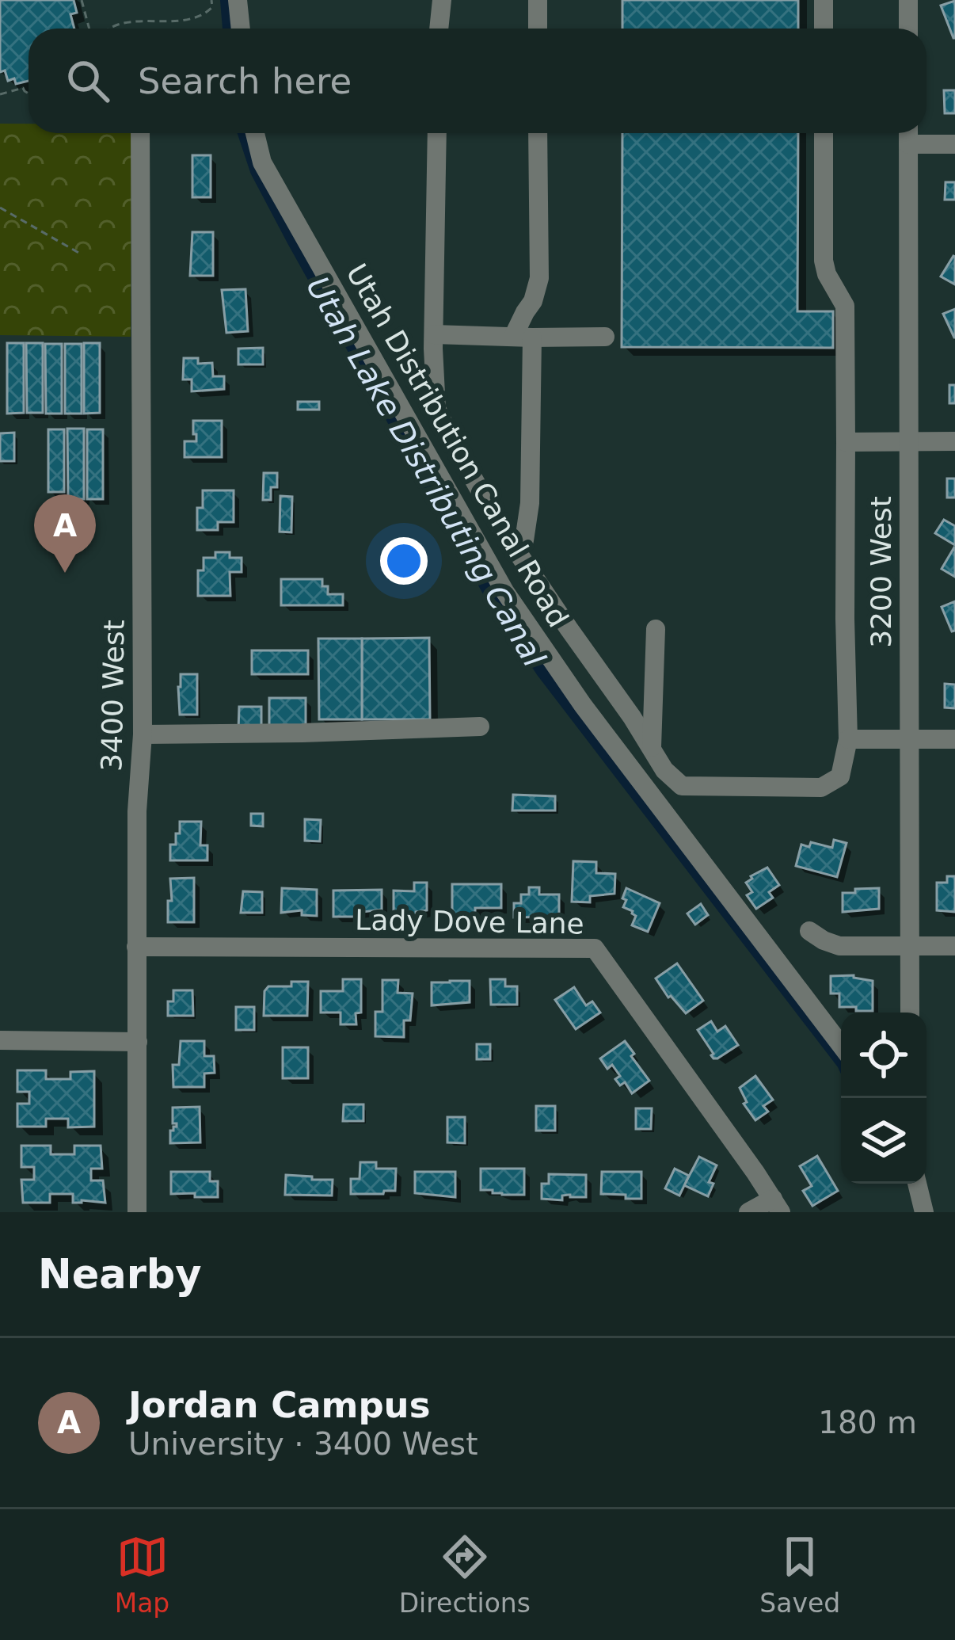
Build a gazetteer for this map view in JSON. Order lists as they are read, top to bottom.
{
  "streets": {
    "street": [
      "Utah Distribution Canal Road",
      "3200 West",
      "3400 West",
      "Lady Dove Lane"
    ]
  },
  "crossings": [
    ["3400 West", "Lady Dove Lane"]
  ],
  "water": ["Utah Lake Distributing Canal"],
  "page": {
    "search": "Search here",
    "pins": "A",
    "heading": "Nearby",
    "list": [
      {
        "mark": "A",
        "name": "Jordan Campus",
        "note": "University · 3400 West",
        "value": "180 m"
      }
    ],
    "nav": ["Map", "Directions", "Saved"]
  }
}
